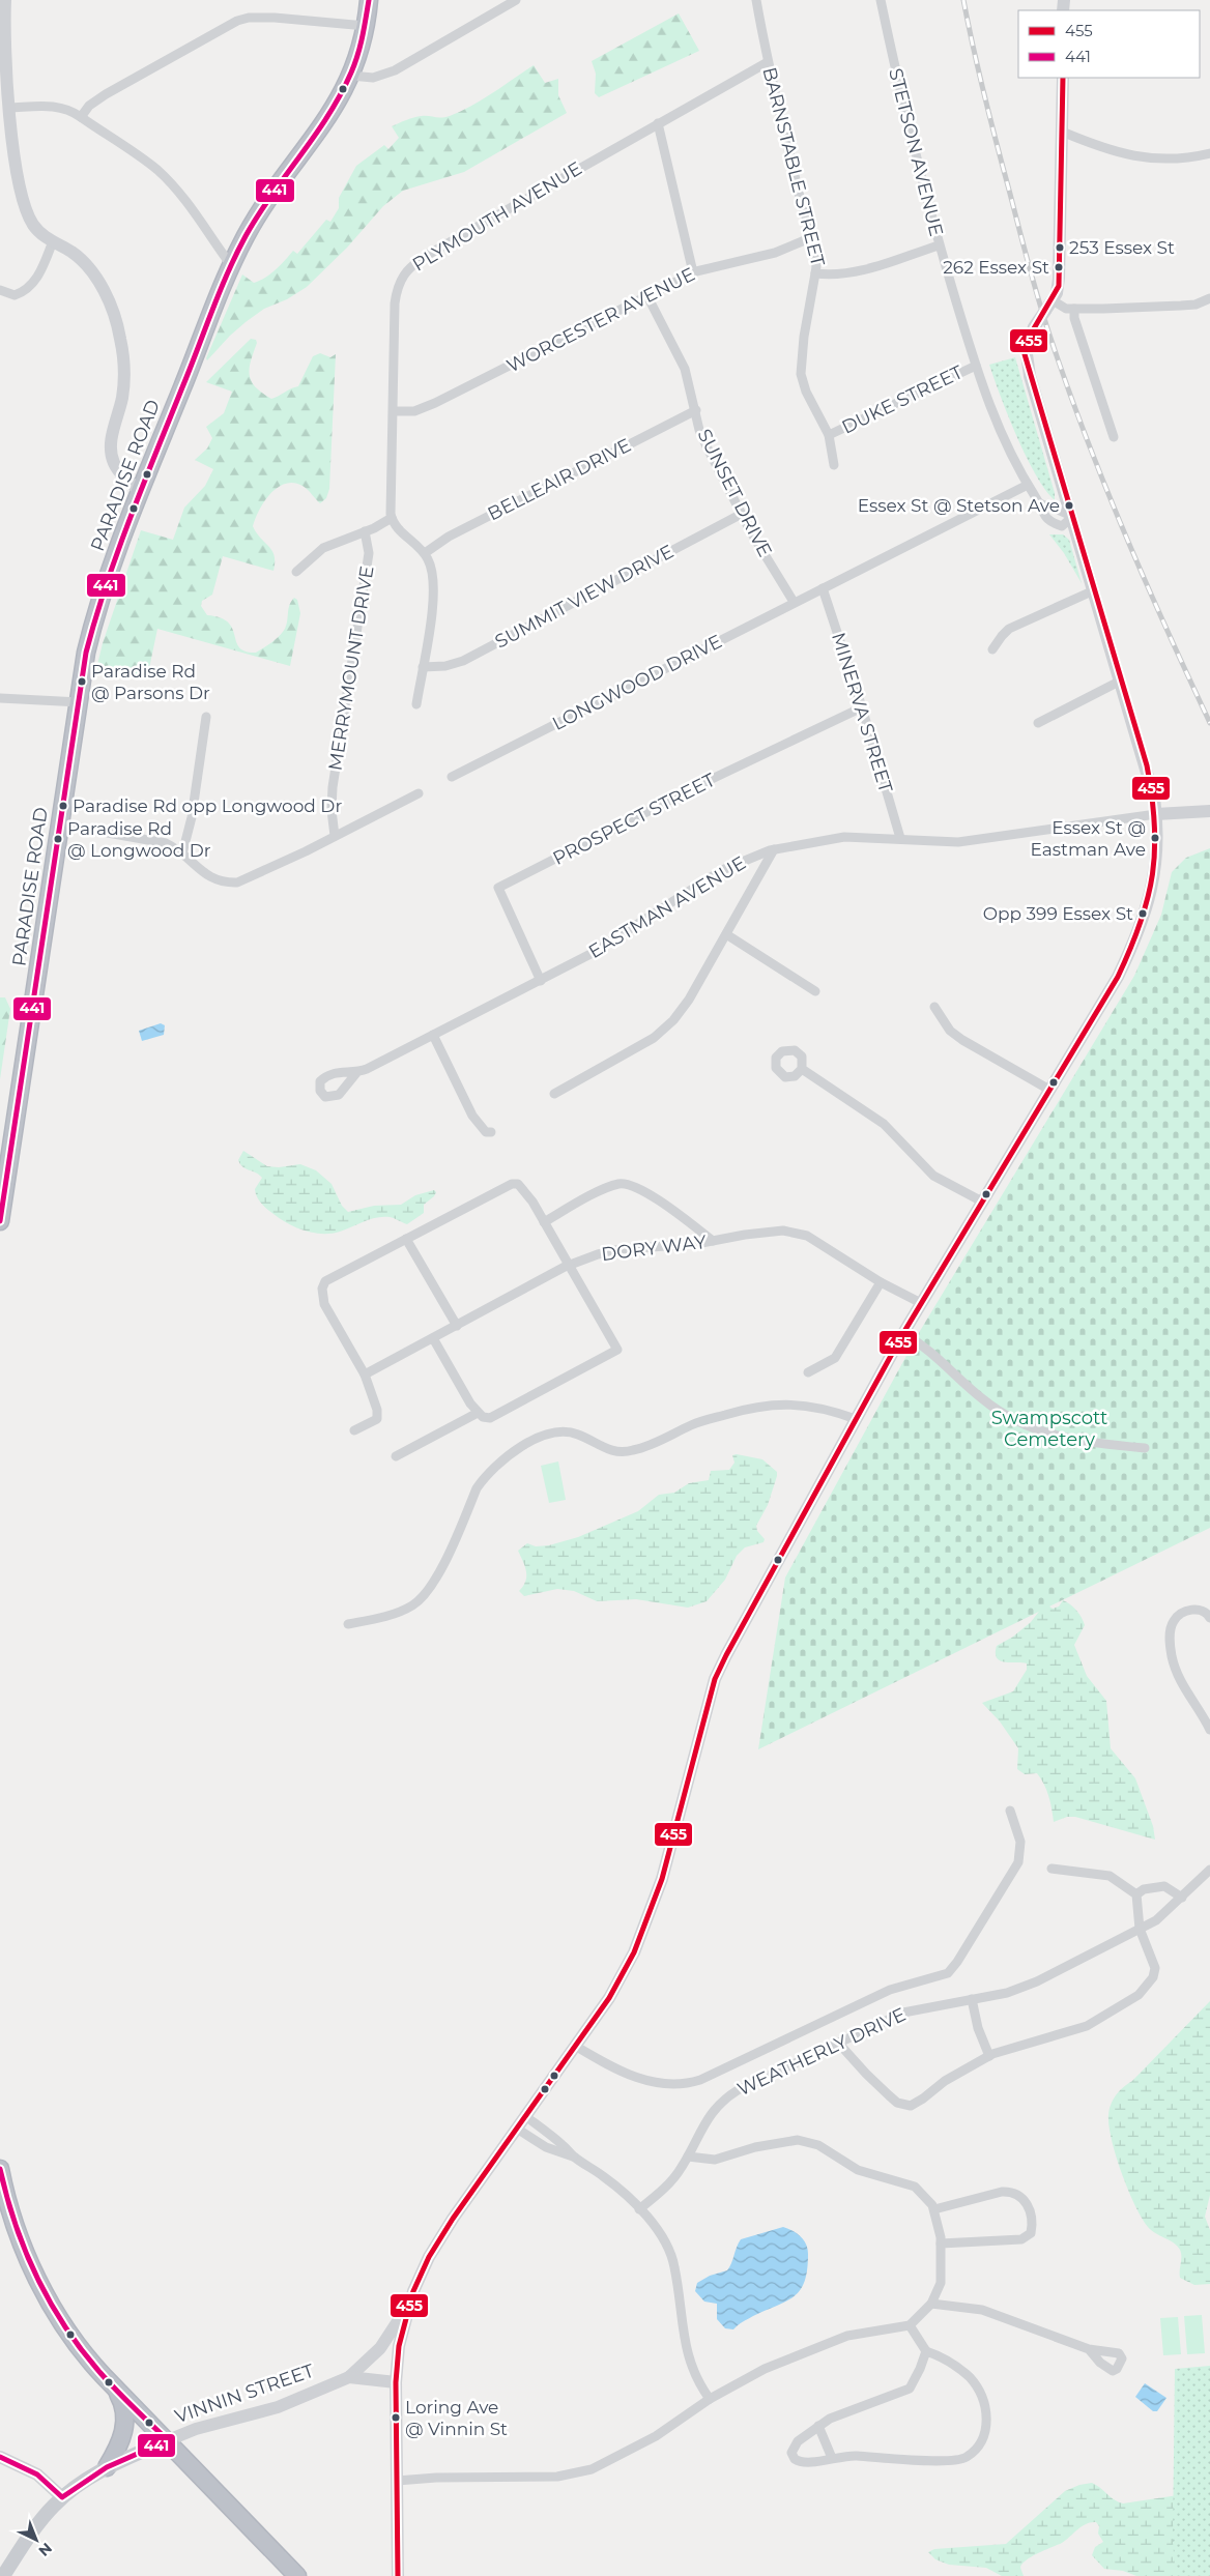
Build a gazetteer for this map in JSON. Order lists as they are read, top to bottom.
{
  "streets": {
    "highway": ["PARADISE ROAD"],
    "main road": ["VINNIN STREET"],
    "street": [
      "STETSON AVENUE",
      "BARNSTABLE STREET",
      "PLYMOUTH AVENUE",
      "WORCESTER AVENUE",
      "DUKE STREET",
      "BELLEAIR DRIVE",
      "SUNSET DRIVE",
      "SUMMIT VIEW DRIVE",
      "MERRYMOUNT DRIVE",
      "LONGWOOD DRIVE",
      "MINERVA STREET",
      "PROSPECT STREET",
      "EASTMAN AVENUE",
      "DORY WAY",
      "WEATHERLY DRIVE"
    ]
  },
  "crossings": [
    ["STETSON AVENUE", "BARNSTABLE STREET"],
    ["STETSON AVENUE", "DUKE STREET"],
    ["STETSON AVENUE", "LONGWOOD DRIVE"],
    ["BARNSTABLE STREET", "PLYMOUTH AVENUE"],
    ["BARNSTABLE STREET", "WORCESTER AVENUE"],
    ["PLYMOUTH AVENUE", "WORCESTER AVENUE"],
    ["WORCESTER AVENUE", "SUNSET DRIVE"],
    ["BELLEAIR DRIVE", "SUNSET DRIVE"],
    ["SUNSET DRIVE", "SUMMIT VIEW DRIVE"],
    ["SUNSET DRIVE", "LONGWOOD DRIVE"],
    ["LONGWOOD DRIVE", "MINERVA STREET"],
    ["MINERVA STREET", "PROSPECT STREET"],
    ["MINERVA STREET", "EASTMAN AVENUE"],
    ["PROSPECT STREET", "EASTMAN AVENUE"]
  ],
  "parks": ["Swampscott Cemetery"],
  "places": [
    "253 Essex St",
    "262 Essex St",
    "Essex St @ Stetson Ave",
    "Paradise Rd @ Parsons Dr",
    "Paradise Rd opp Longwood Dr",
    "Essex St @ Eastman Ave",
    "Paradise Rd @ Longwood Dr",
    "Opp 399 Essex St",
    "Loring Ave @ Vinnin St"
  ],
  "lines": ["transit line 441", "transit line 455"],
  "legend": ["455", "441"],
  "north": "bottom right"
}
